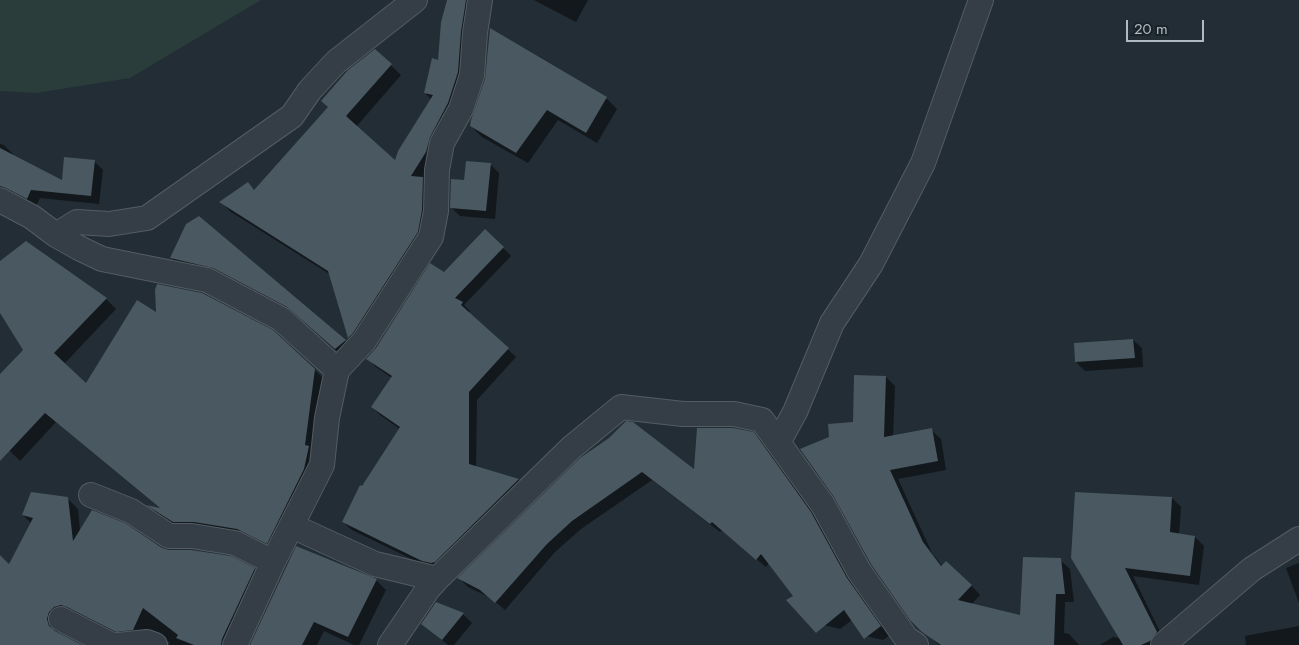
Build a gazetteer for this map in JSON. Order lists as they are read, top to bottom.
{
  "scale_bar": "20 m"
}
